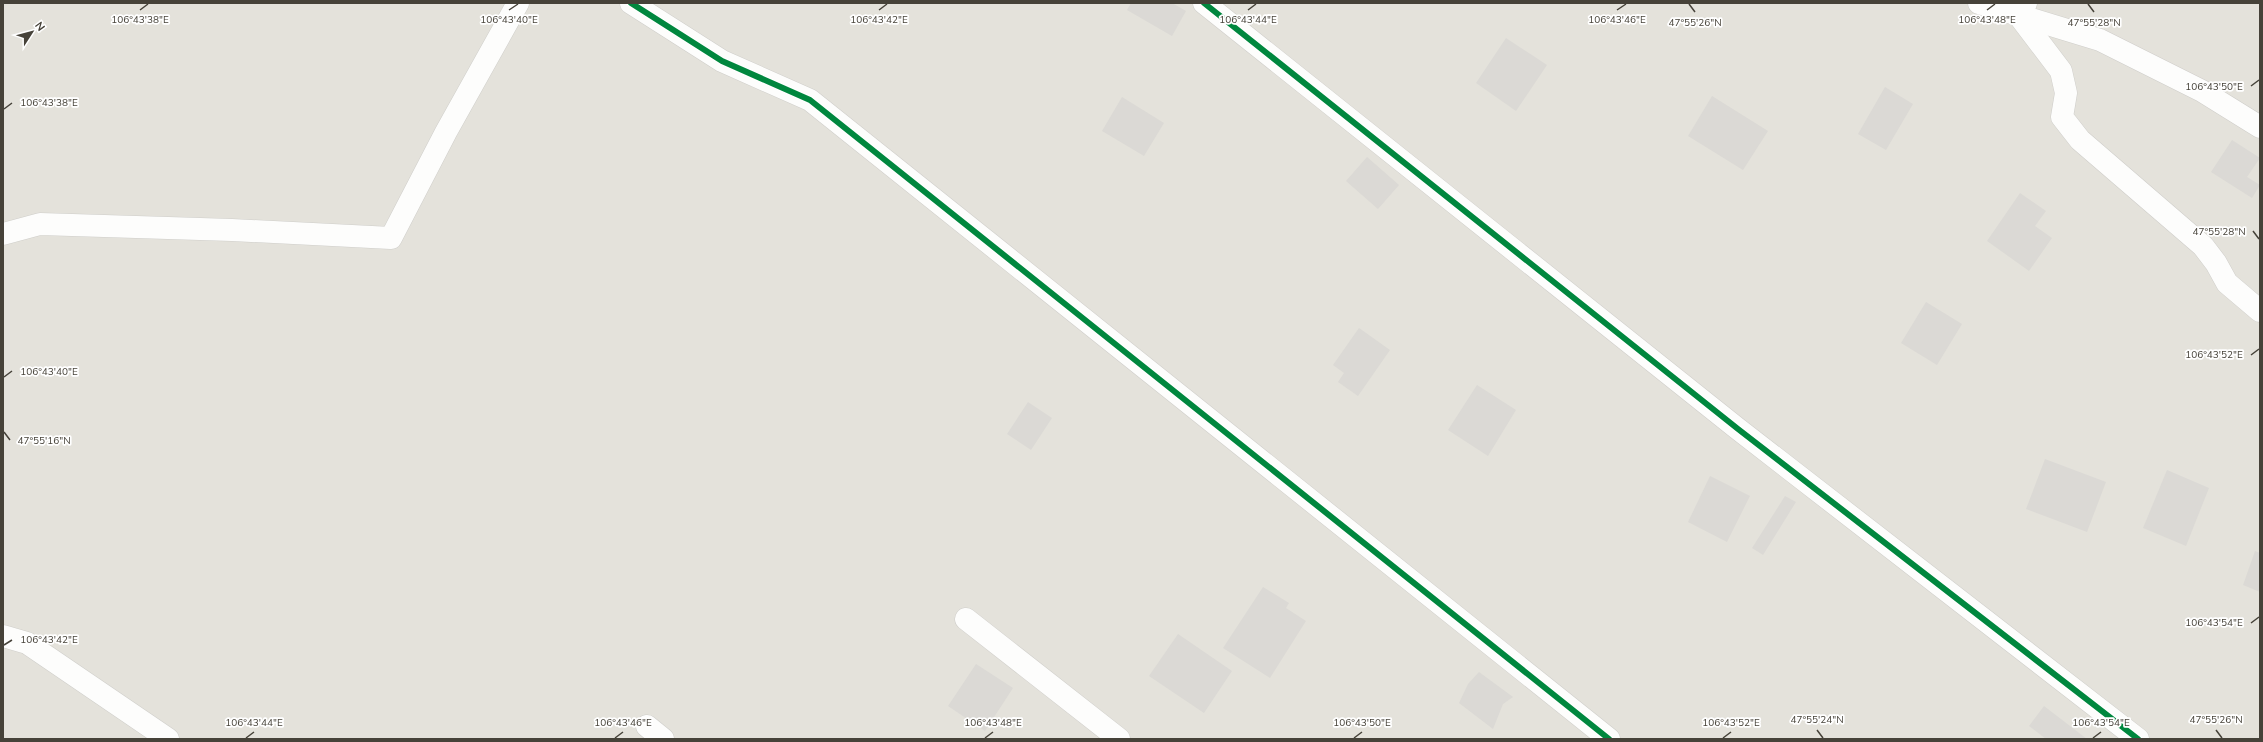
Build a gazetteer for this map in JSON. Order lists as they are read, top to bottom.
{
  "north": "top right",
  "coordinates": [
    "106°43'46\"E",
    "106°43'38\"E",
    "106°43'40\"E",
    "106°43'42\"E",
    "106°43'44\"E",
    "106°43'48\"E",
    "47°55'28\"N",
    "47°55'26\"N",
    "106°43'50\"E",
    "106°43'52\"E",
    "47°55'16\"N",
    "106°43'54\"E",
    "47°55'24\"N"
  ]
}
